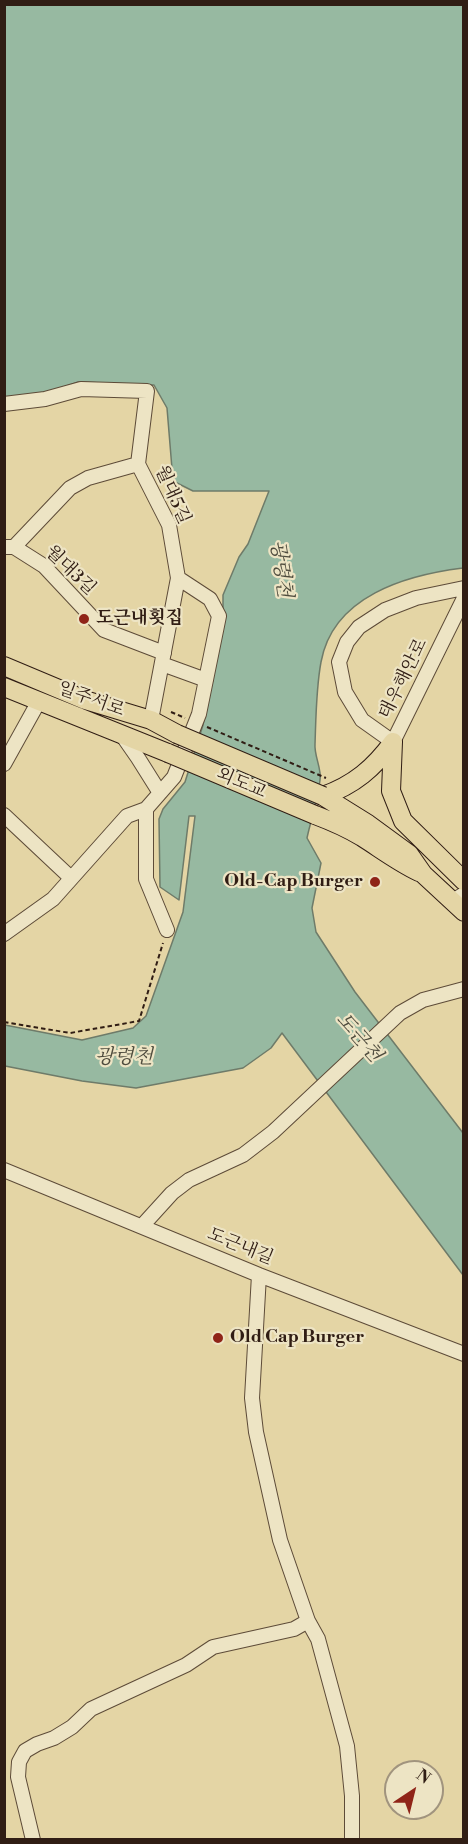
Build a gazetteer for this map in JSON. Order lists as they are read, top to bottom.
{
  "streets": {
    "main road": ["일주서로", "외도교"],
    "street": [
      "월대5길",
      "월대3길",
      "태우해안로",
      "도근내길"
    ]
  },
  "crossings": [
    ["월대5길", "월대3길"],
    ["월대5길", "일주서로"],
    ["일주서로", "외도교"]
  ],
  "water": ["광령천", "도근천"],
  "places": ["도근내횟집", "Old-Cap Burger", "Old Cap Burger"],
  "north": "top right"
}
